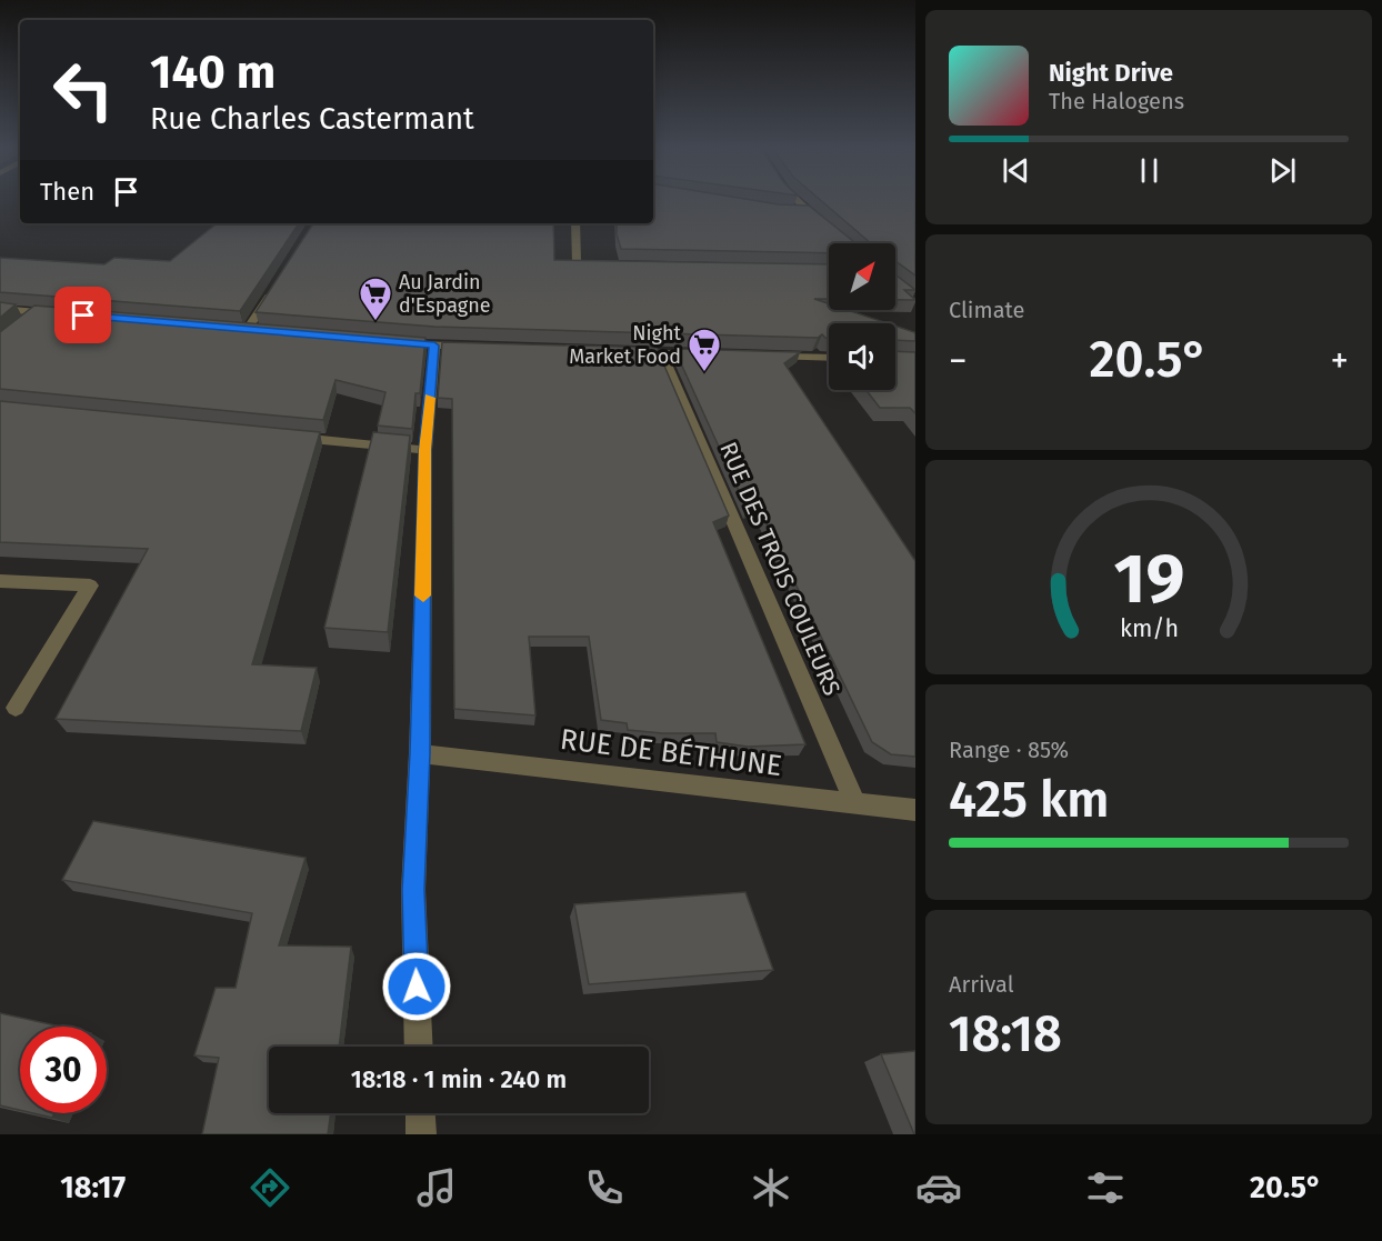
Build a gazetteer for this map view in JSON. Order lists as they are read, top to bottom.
{
  "streets": {
    "street": ["RUE DES TROIS COULEURS", "RUE DE BÉTHUNE"]
  },
  "crossings": [
    ["RUE DES TROIS COULEURS", "RUE DE BÉTHUNE"]
  ],
  "places": {
    "supermarket": ["Au Jardin d'Espagne", "Night Market Food"]
  },
  "north": "top right",
  "page": {
    "turn": ["140 m", "Rue Charles Castermant"],
    "song": ["Night Drive", "The Halogens"],
    "then": "Then",
    "tile": [
      "Climate",
      ["Range · 85%", "425 km"],
      ["Arrival", "18:18"]
    ],
    "heat": ["−", "20.5°", "+"],
    "limit": "30",
    "trip": "18:18 · 1 min · 240 m",
    "tabs": ["18:17", "20.5°"],
    "gauge": ["19", "km/h"]
  }
}
